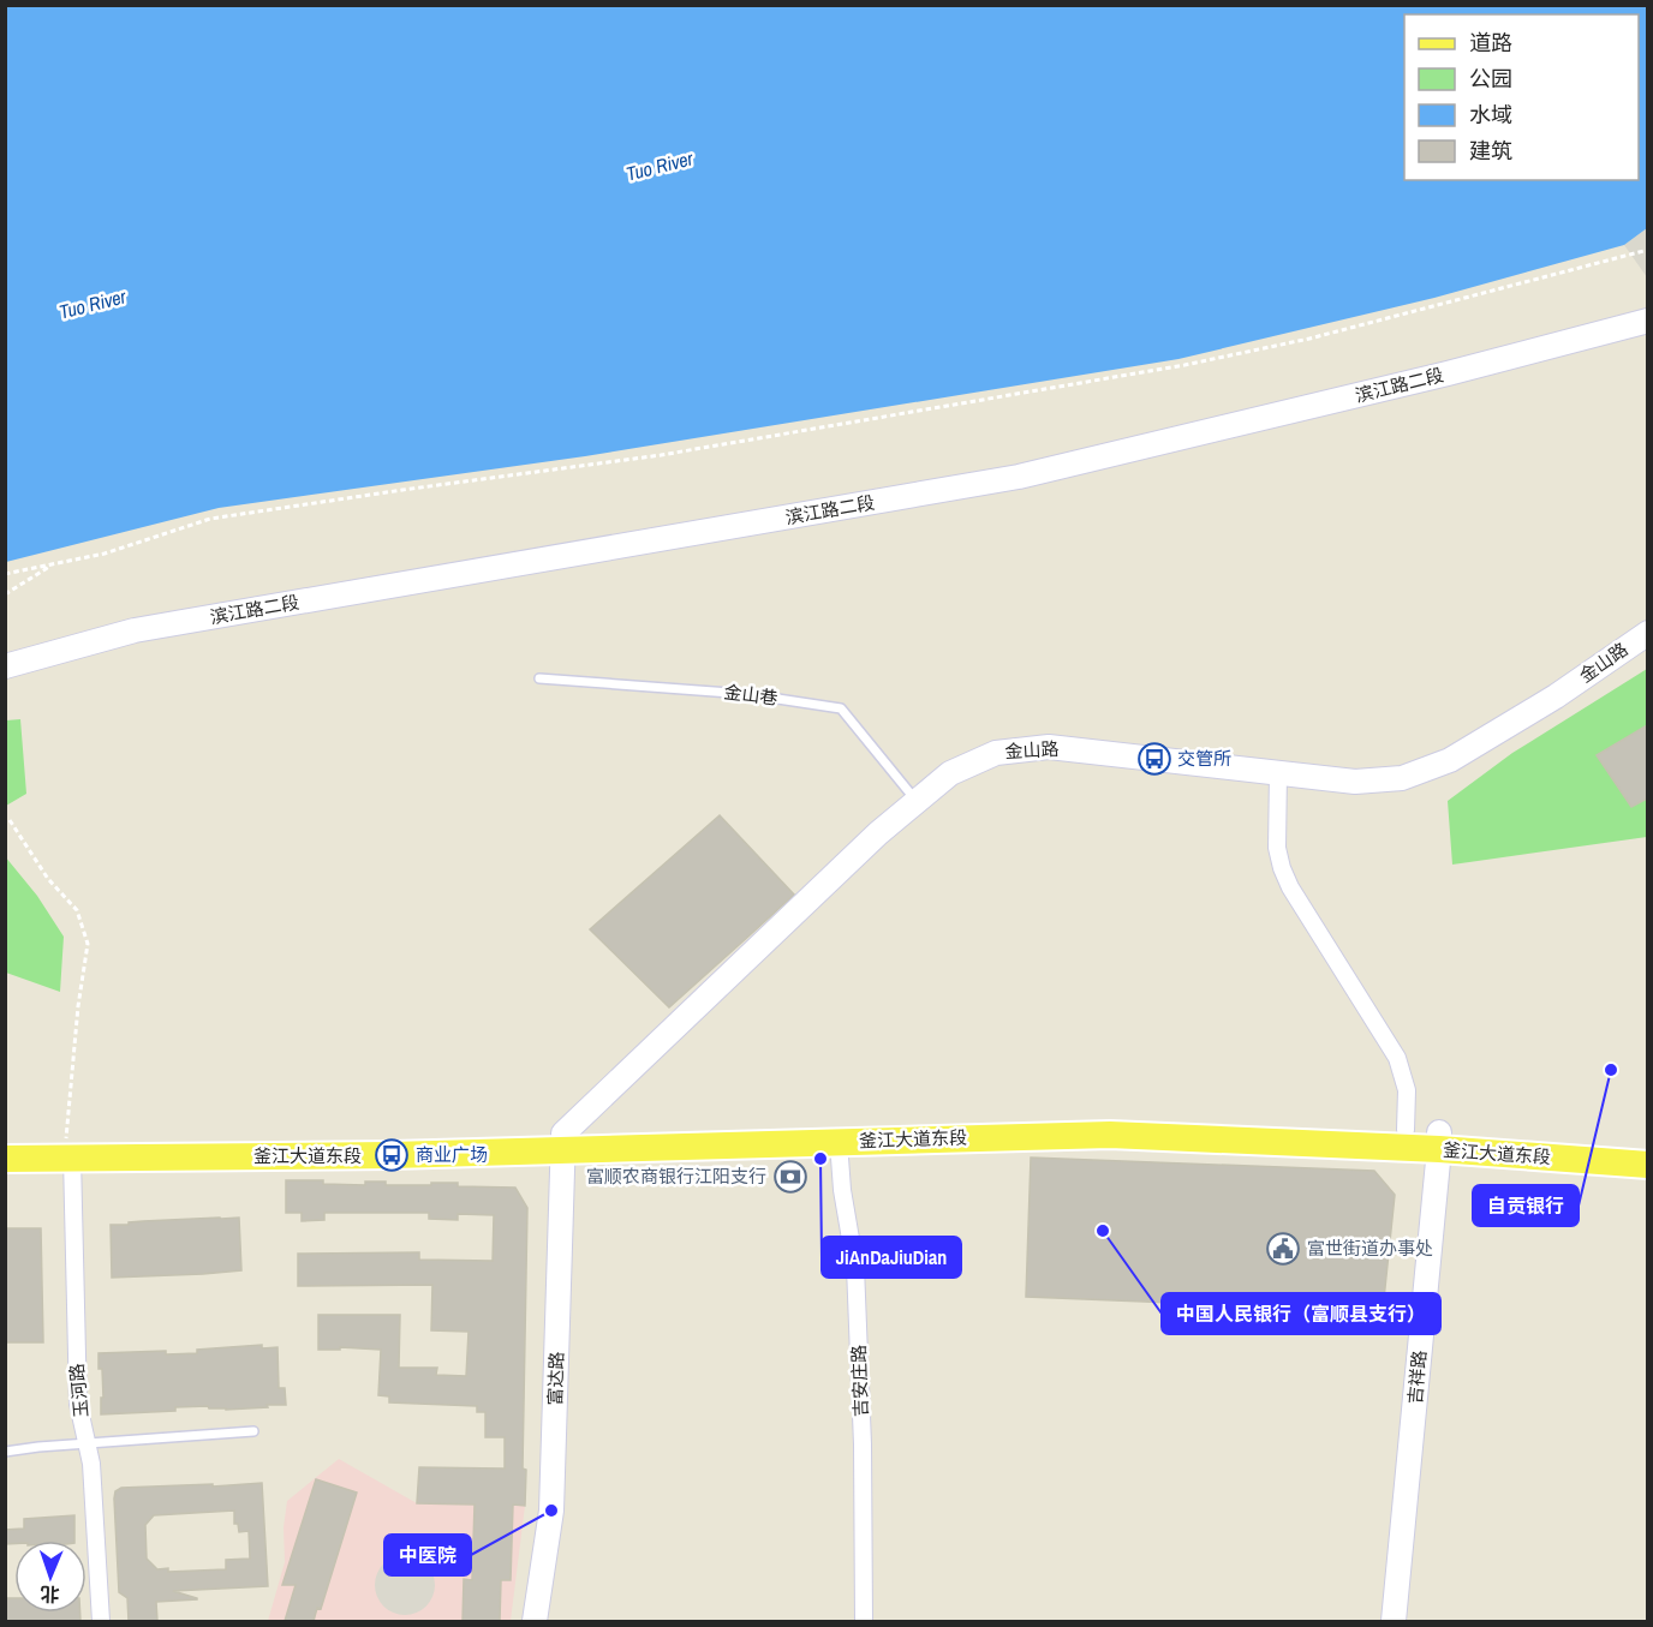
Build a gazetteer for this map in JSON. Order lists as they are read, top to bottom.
{
  "streets": {
    "main road": ["釜江大道东段"],
    "street": [
      "滨江路二段",
      "金山路",
      "吉祥路",
      "富达路",
      "吉安庄路",
      "玉河路"
    ],
    "lane": ["金山巷"]
  },
  "crossings": [
    ["金山路", "金山巷"],
    ["金山路", "釜江大道东段"],
    ["金山路", "富达路"],
    ["釜江大道东段", "吉祥路"],
    ["釜江大道东段", "富达路"],
    ["釜江大道东段", "吉安庄路"],
    ["釜江大道东段", "玉河路"]
  ],
  "water": ["Tuo River"],
  "places": {
    "bus stop": ["交管所", "商业广场"],
    "other": [
      "自贡银行",
      "JiAnDaJiuDian",
      "中国人民银行（富顺县支行）",
      "中医院"
    ],
    "bank": ["富顺农商银行江阳支行"],
    "public building": ["富世街道办事处"]
  },
  "legend": [
    "道路",
    "公园",
    "水域",
    "建筑"
  ],
  "north": "bottom"
}
